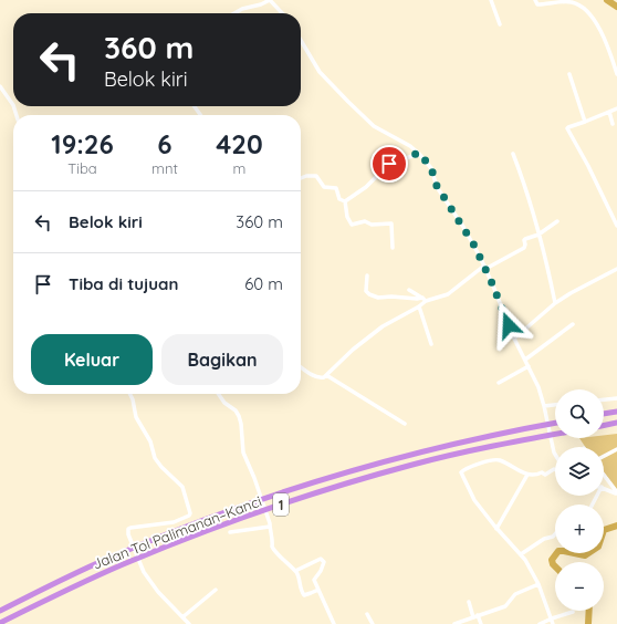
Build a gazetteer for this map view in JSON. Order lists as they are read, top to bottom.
{
  "streets": {
    "highway": ["1", "Jalan Tol Palimanan–Kanci"]
  },
  "page": {
    "turn": ["360 m", "Belok kiri"],
    "eta": [
      "19:26",
      "Tiba",
      "6",
      "mnt",
      "420",
      "m"
    ],
    "list": [
      {
        "name": "Belok kiri",
        "value": "360 m"
      },
      {
        "name": "Tiba di tujuan",
        "value": "60 m"
      }
    ],
    "buttons": ["Keluar", "Bagikan"],
    "map_buttons": ["+", "−"]
  }
}
